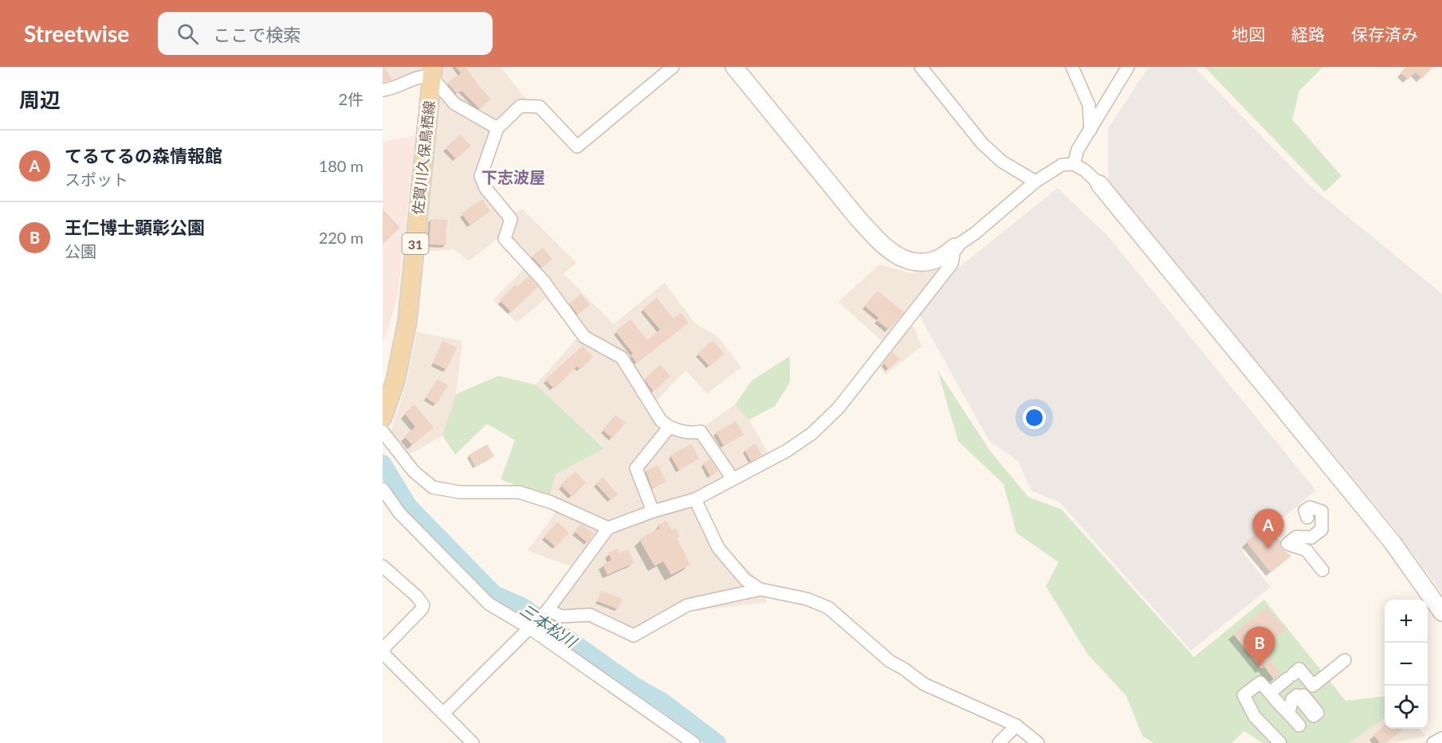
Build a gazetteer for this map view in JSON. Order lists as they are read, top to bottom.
{
  "streets": {
    "main road": ["佐賀川久保鳥栖線", "31"]
  },
  "districts": ["下志波屋"],
  "water": ["三本松川"],
  "page": {
    "header": "Streetwise",
    "search": "ここで検索",
    "nav": ["地図", "経路", "保存済み"],
    "heading": ["周辺", "2件"],
    "list": [
      {
        "mark": "A",
        "name": "てるてるの森情報館",
        "note": "スポット",
        "value": "180 m"
      },
      {
        "mark": "B",
        "name": "王仁博士顕彰公園",
        "note": "公園",
        "value": "220 m"
      }
    ],
    "pins": ["A", "B"],
    "map_buttons": ["+", "−"]
  }
}
